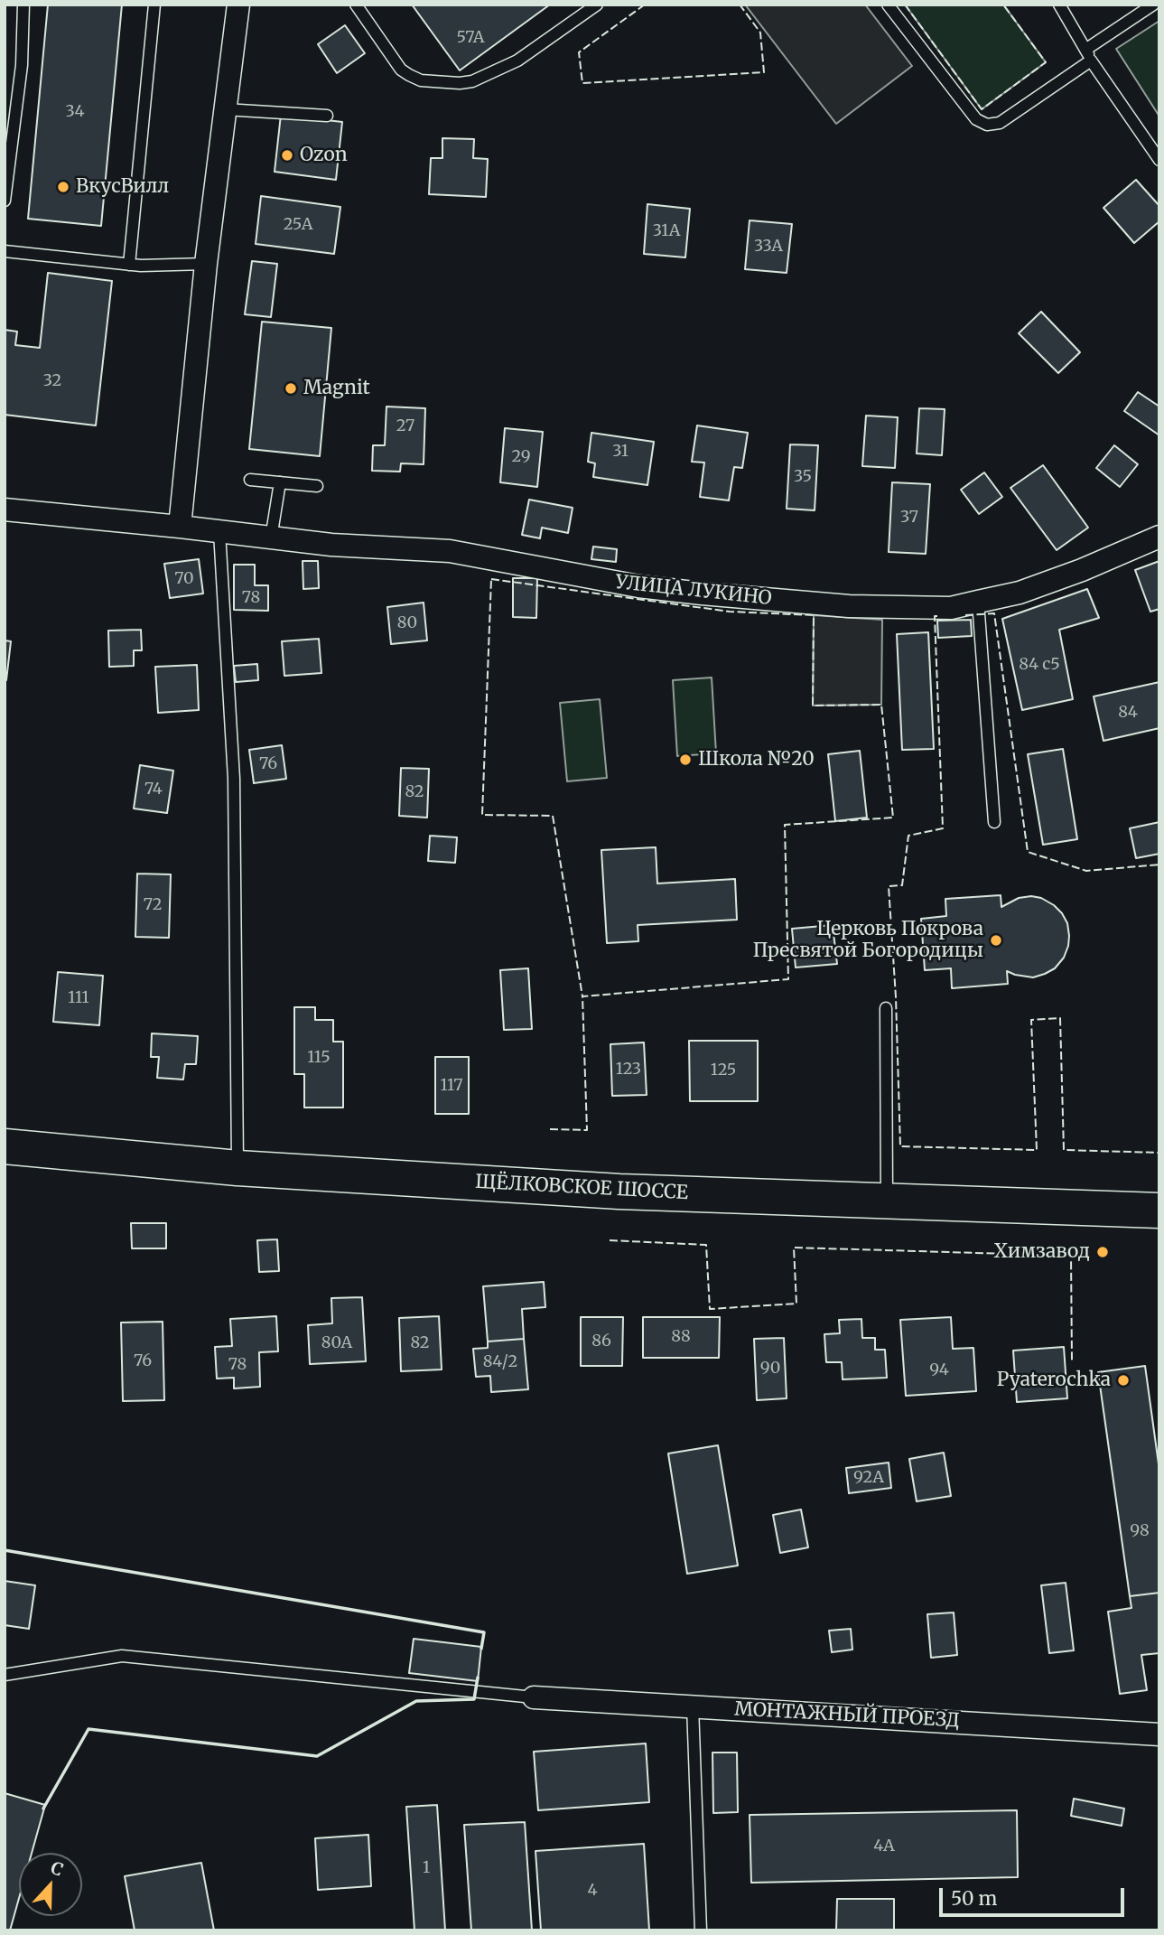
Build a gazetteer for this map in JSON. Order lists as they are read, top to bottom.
{
  "streets": {
    "main road": ["ЩЁЛКОВСКОЕ ШОССЕ"],
    "street": ["УЛИЦА ЛУКИНО", "МОНТАЖНЫЙ ПРОЕЗД"]
  },
  "places": [
    "Ozon",
    "ВкусВилл",
    "Magnit",
    "Школа №20",
    "Церковь Покрова Пресвятой Богородицы",
    "Химзавод",
    "Pyaterochka"
  ],
  "house_numbers": [
    "57А",
    "34",
    "25А",
    "31А",
    "33А",
    "32",
    "27",
    "31",
    "29",
    "35",
    "37",
    "70",
    "78",
    "80",
    "84 с5",
    "84",
    "76",
    "74",
    "82",
    "72",
    "111",
    "115",
    "123",
    "125",
    "117",
    "88",
    "86",
    "80А",
    "82",
    "76",
    "84/2",
    "78",
    "90",
    "94",
    "92А",
    "98",
    "4А",
    "1",
    "4"
  ],
  "scale_bar": "50 m",
  "north": "top"
}
